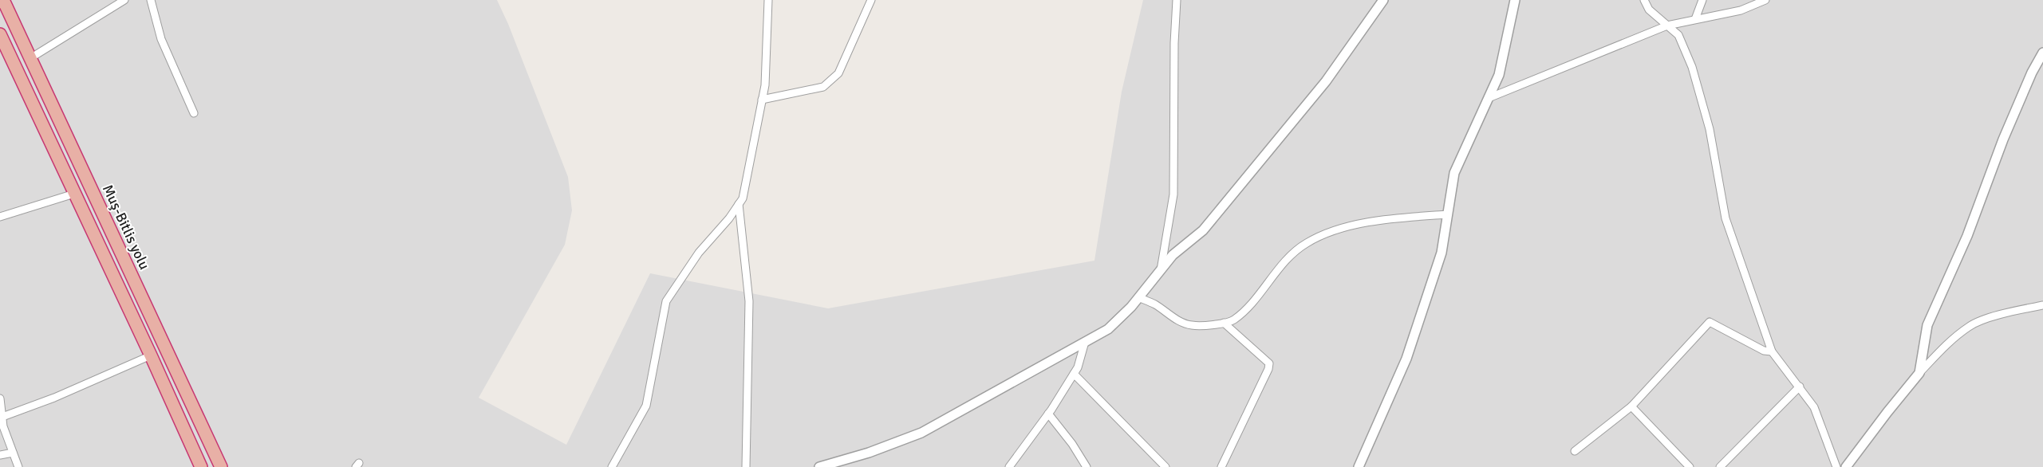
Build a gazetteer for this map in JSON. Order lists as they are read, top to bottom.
{
  "streets": {
    "highway": ["Muş-Bitlis yolu"]
  }
}
